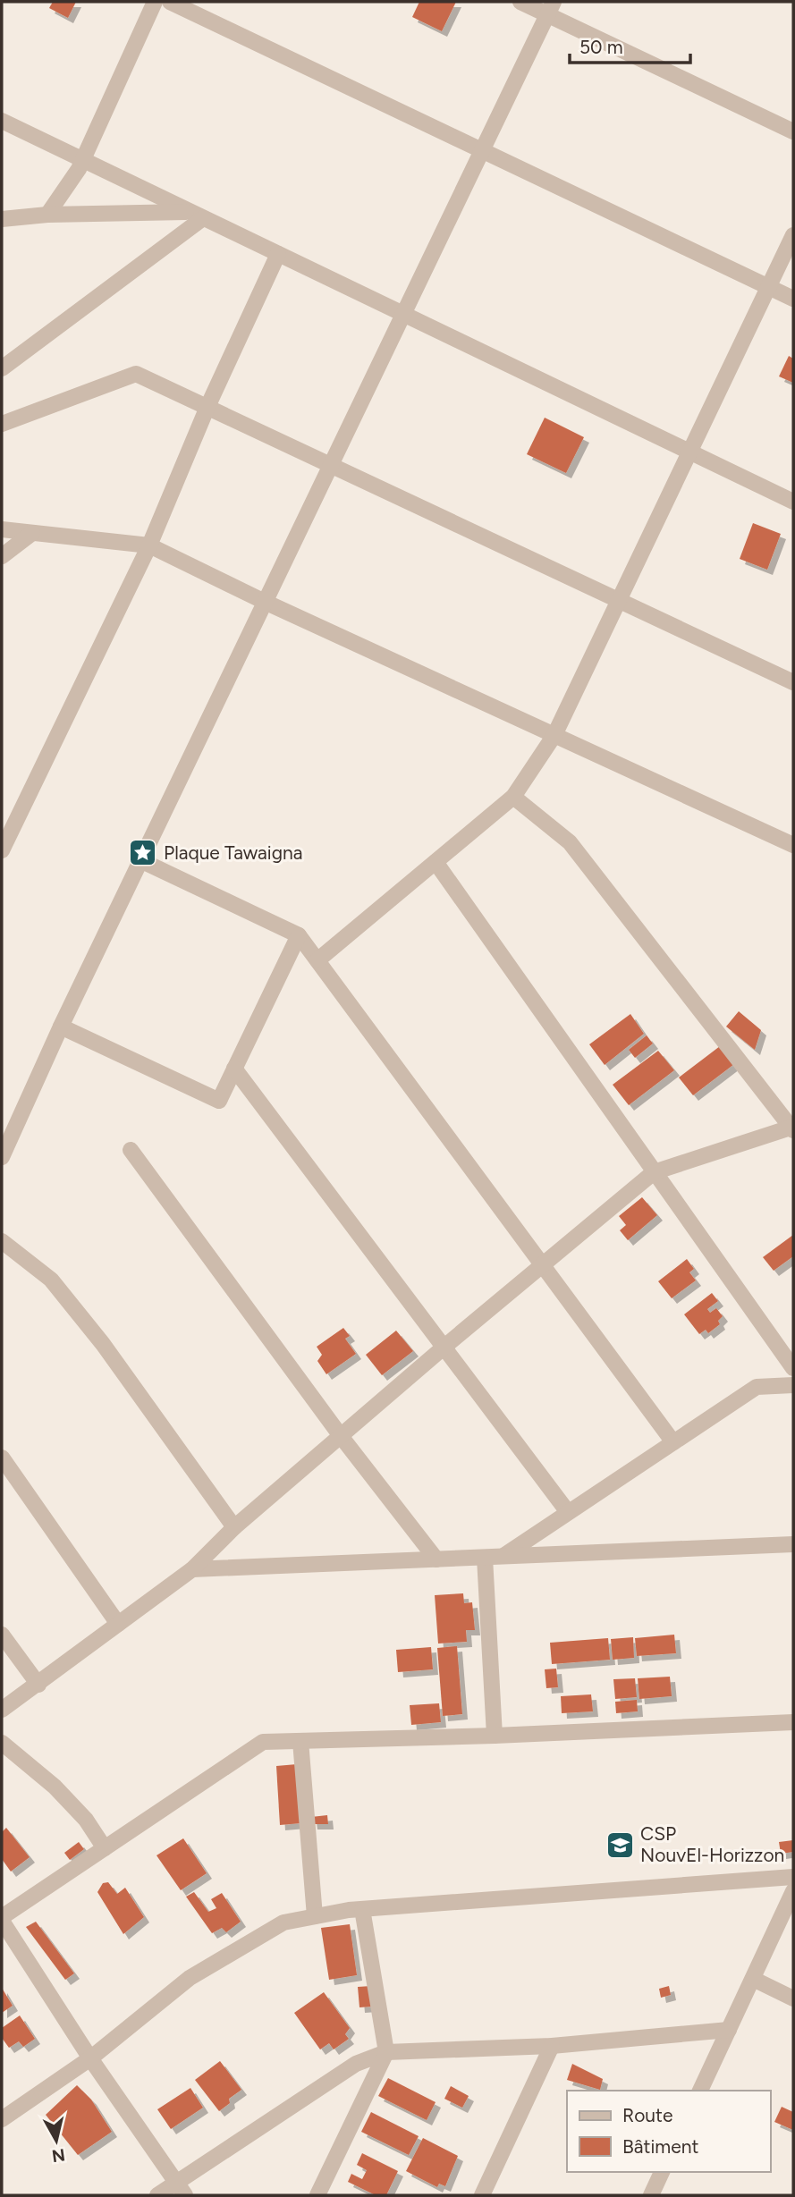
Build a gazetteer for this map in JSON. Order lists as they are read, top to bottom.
{
  "places": {
    "place": ["Plaque Tawaigna"],
    "school or university": ["CSP NouvEl-Horizzon"]
  },
  "legend": ["Route", "Bâtiment"],
  "scale_bar": "50 m",
  "north": "bottom"
}
